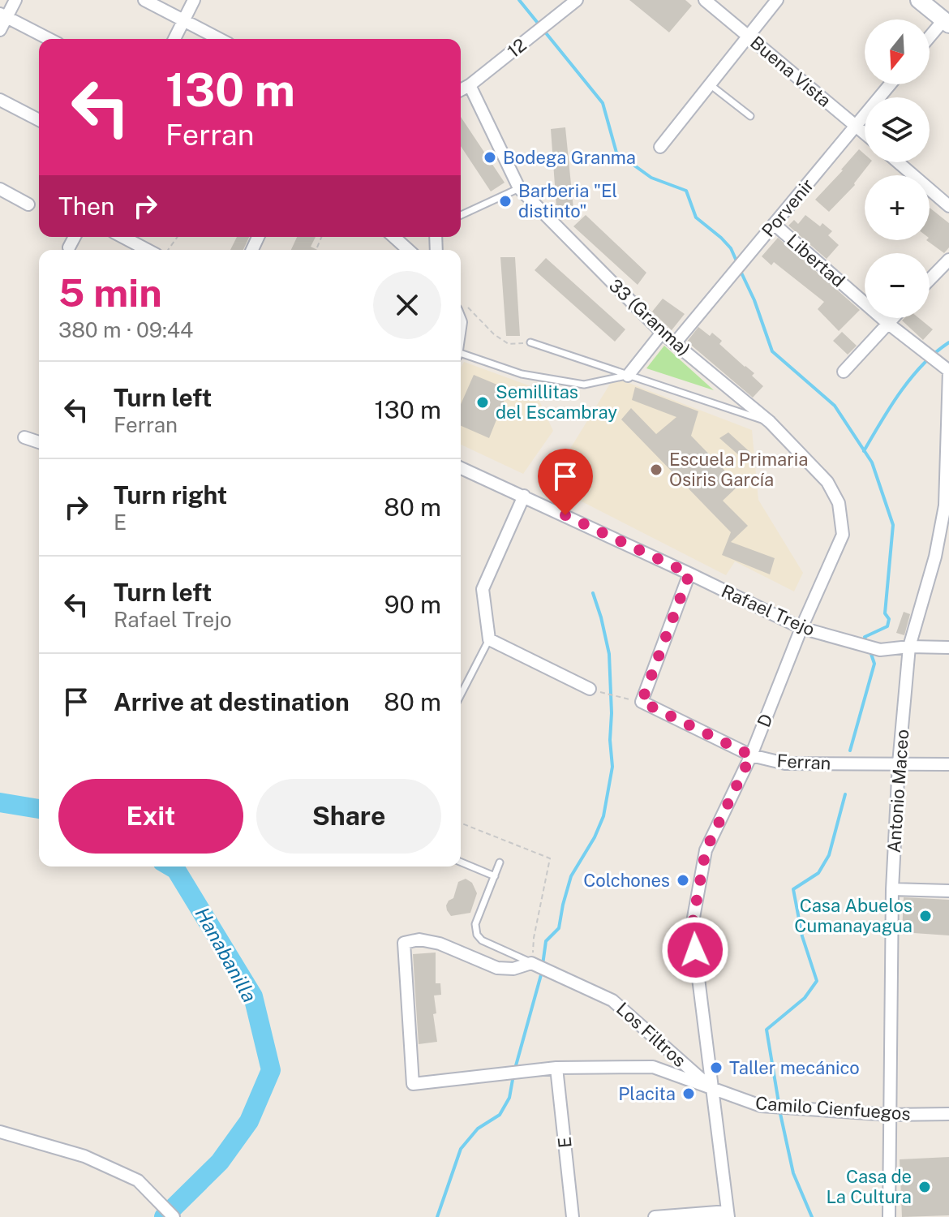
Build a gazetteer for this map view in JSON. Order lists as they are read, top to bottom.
{
  "streets": {
    "street": [
      "12",
      "Buena Vista",
      "Porvenir",
      "Libertad",
      "33 (Granma)",
      "Rafael Trejo",
      "D",
      "Ferran",
      "Antonio Maceo",
      "Los Filtros",
      "Camilo Cienfuegos",
      "E"
    ]
  },
  "crossings": [
    ["12", "33 (Granma)"],
    ["Buena Vista", "Porvenir"],
    ["Porvenir", "Libertad"],
    ["Porvenir", "33 (Granma)"],
    ["Libertad", "Antonio Maceo"],
    ["33 (Granma)", "D"],
    ["Rafael Trejo", "D"],
    ["Rafael Trejo", "Antonio Maceo"],
    ["D", "Ferran"],
    ["D", "Los Filtros"],
    ["D", "Camilo Cienfuegos"],
    ["Ferran", "Antonio Maceo"],
    ["Antonio Maceo", "Camilo Cienfuegos"],
    ["Los Filtros", "Camilo Cienfuegos"],
    ["Camilo Cienfuegos", "E"]
  ],
  "water": ["Hanabanilla"],
  "places": [
    "Bodega Granma",
    "Barberia \"El distinto\"",
    "Semillitas del Escambray",
    "Escuela Primaria Osiris García",
    "Colchones",
    "Casa Abuelos Cumanayagua",
    "Taller mecánico",
    "Placita",
    "Casa de La Cultura"
  ],
  "north": "bottom",
  "page": {
    "map_buttons": ["+", "−"],
    "turn": ["130 m", "Ferran"],
    "then": "Then",
    "heading": ["5 min", "380 m · 09:44"],
    "list": [
      {
        "name": "Turn left",
        "note": "Ferran",
        "value": "130 m"
      },
      {
        "name": "Turn right",
        "note": "E",
        "value": "80 m"
      },
      {
        "name": "Turn left",
        "note": "Rafael Trejo",
        "value": "90 m"
      },
      {
        "name": "Arrive at destination",
        "value": "80 m"
      }
    ],
    "buttons": ["Exit", "Share"]
  }
}
